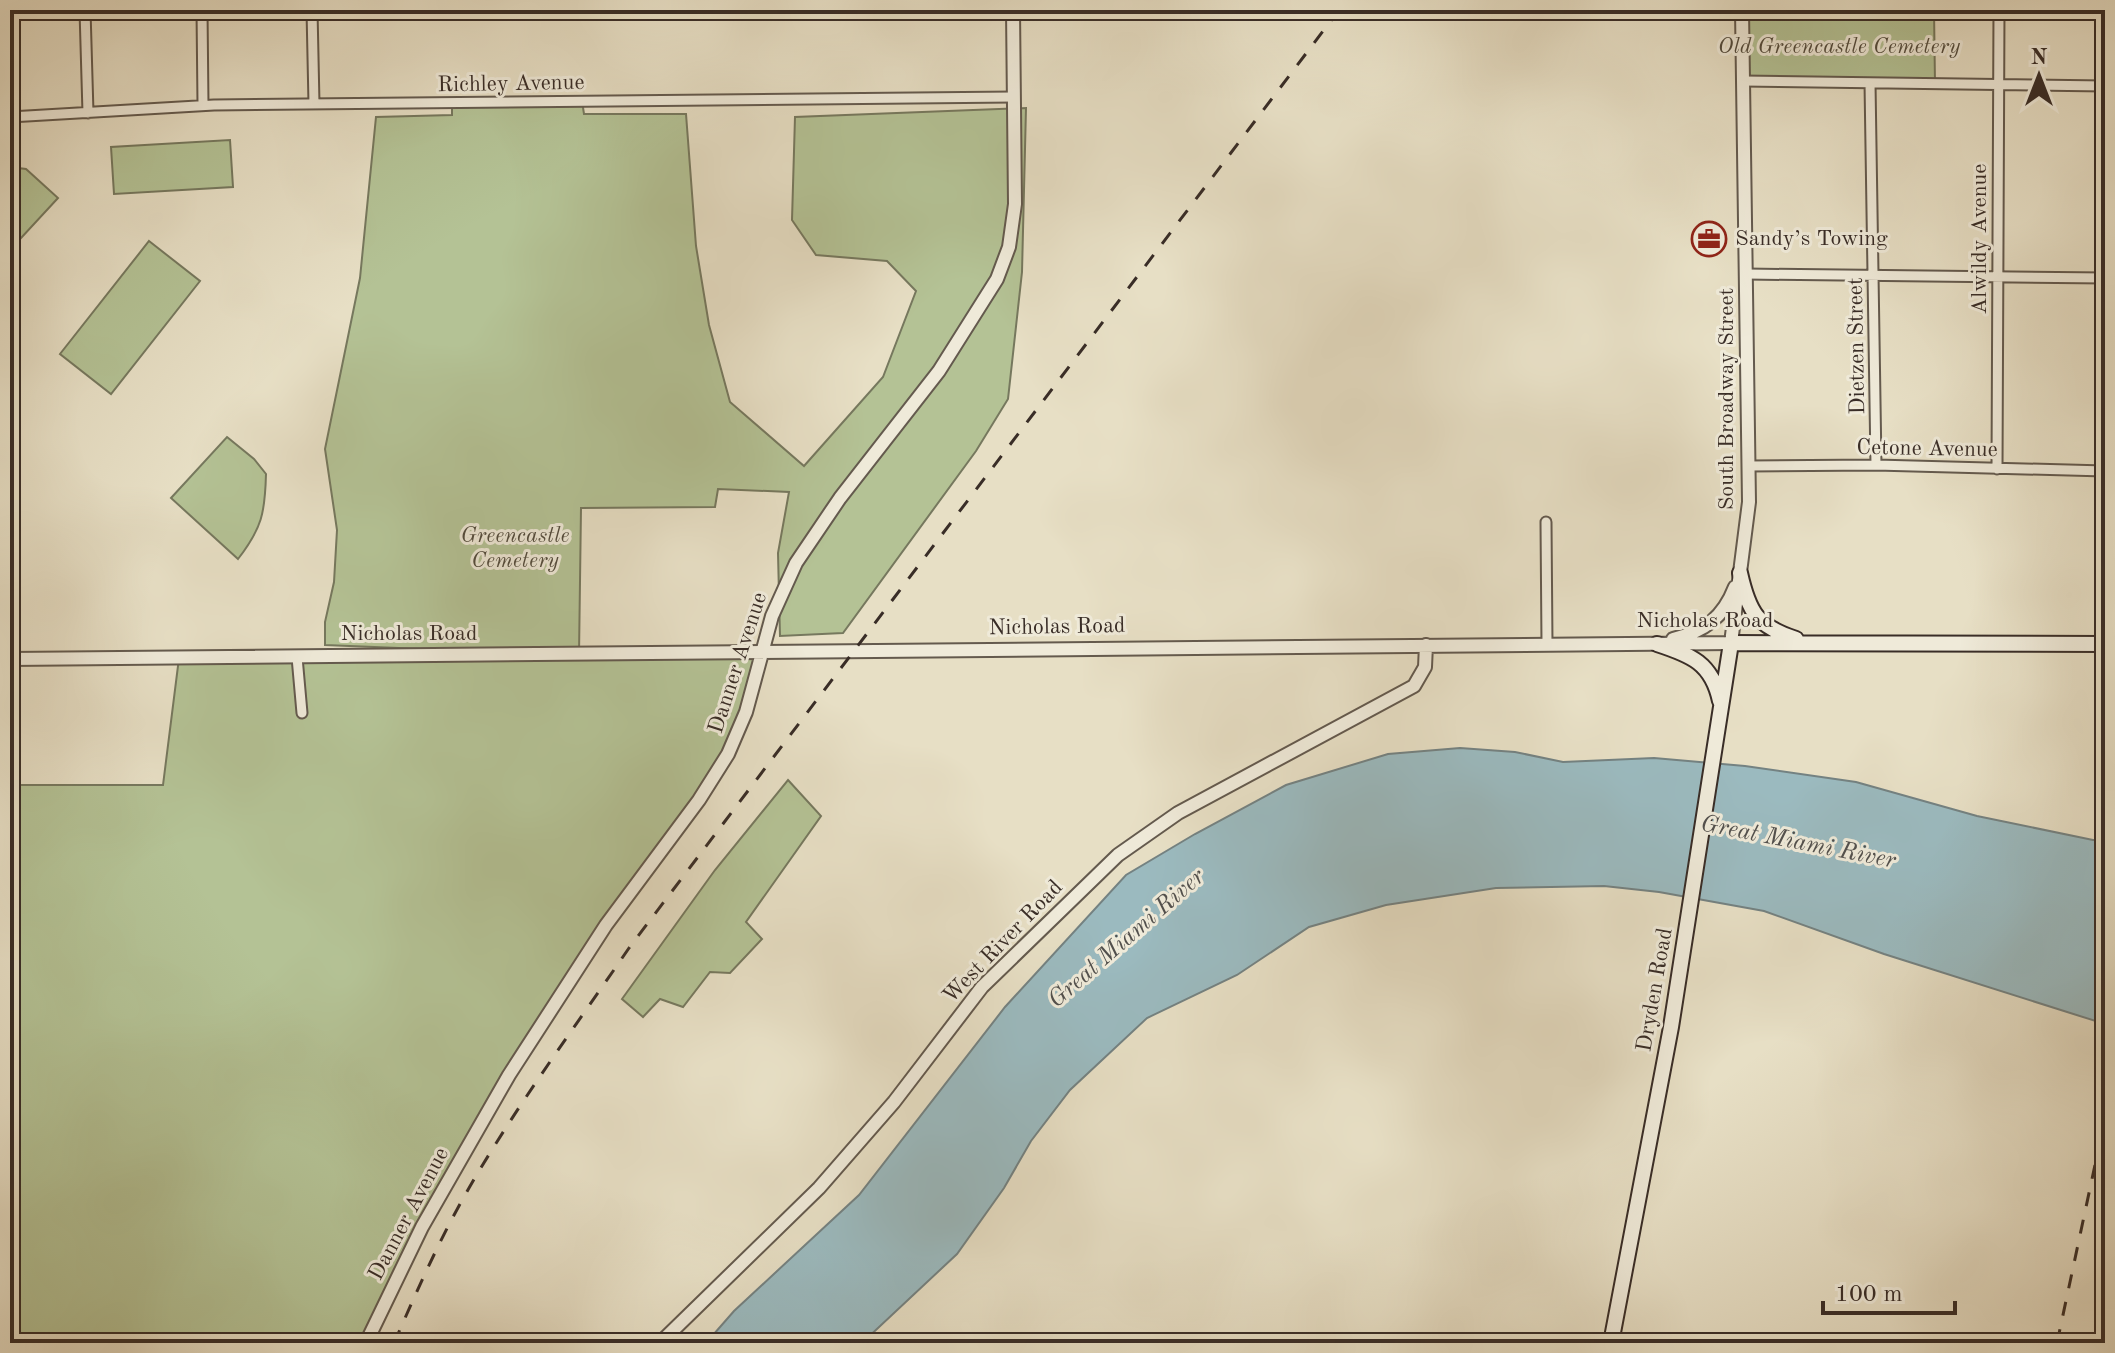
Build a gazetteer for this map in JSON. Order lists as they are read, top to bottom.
{
  "streets": {
    "main road": ["Nicholas Road", "Dryden Road"],
    "street": [
      "Richley Avenue",
      "Alwildy Avenue",
      "Dietzen Street",
      "South Broadway Street",
      "Cetone Avenue",
      "Danner Avenue",
      "West River Road"
    ]
  },
  "crossings": [
    ["Richley Avenue", "Danner Avenue"],
    ["Alwildy Avenue", "Cetone Avenue"],
    ["Dietzen Street", "Cetone Avenue"],
    ["South Broadway Street", "Cetone Avenue"],
    ["South Broadway Street", "Nicholas Road"],
    ["South Broadway Street", "Dryden Road"],
    ["Nicholas Road", "Danner Avenue"],
    ["Nicholas Road", "West River Road"],
    ["Nicholas Road", "Dryden Road"]
  ],
  "water": ["Great Miami River"],
  "parks": ["Old Greencastle Cemetery", "Greencastle Cemetery"],
  "places": {
    "office": ["Sandy’s Towing"]
  },
  "scale_bar": "100 m",
  "north": "top"
}
